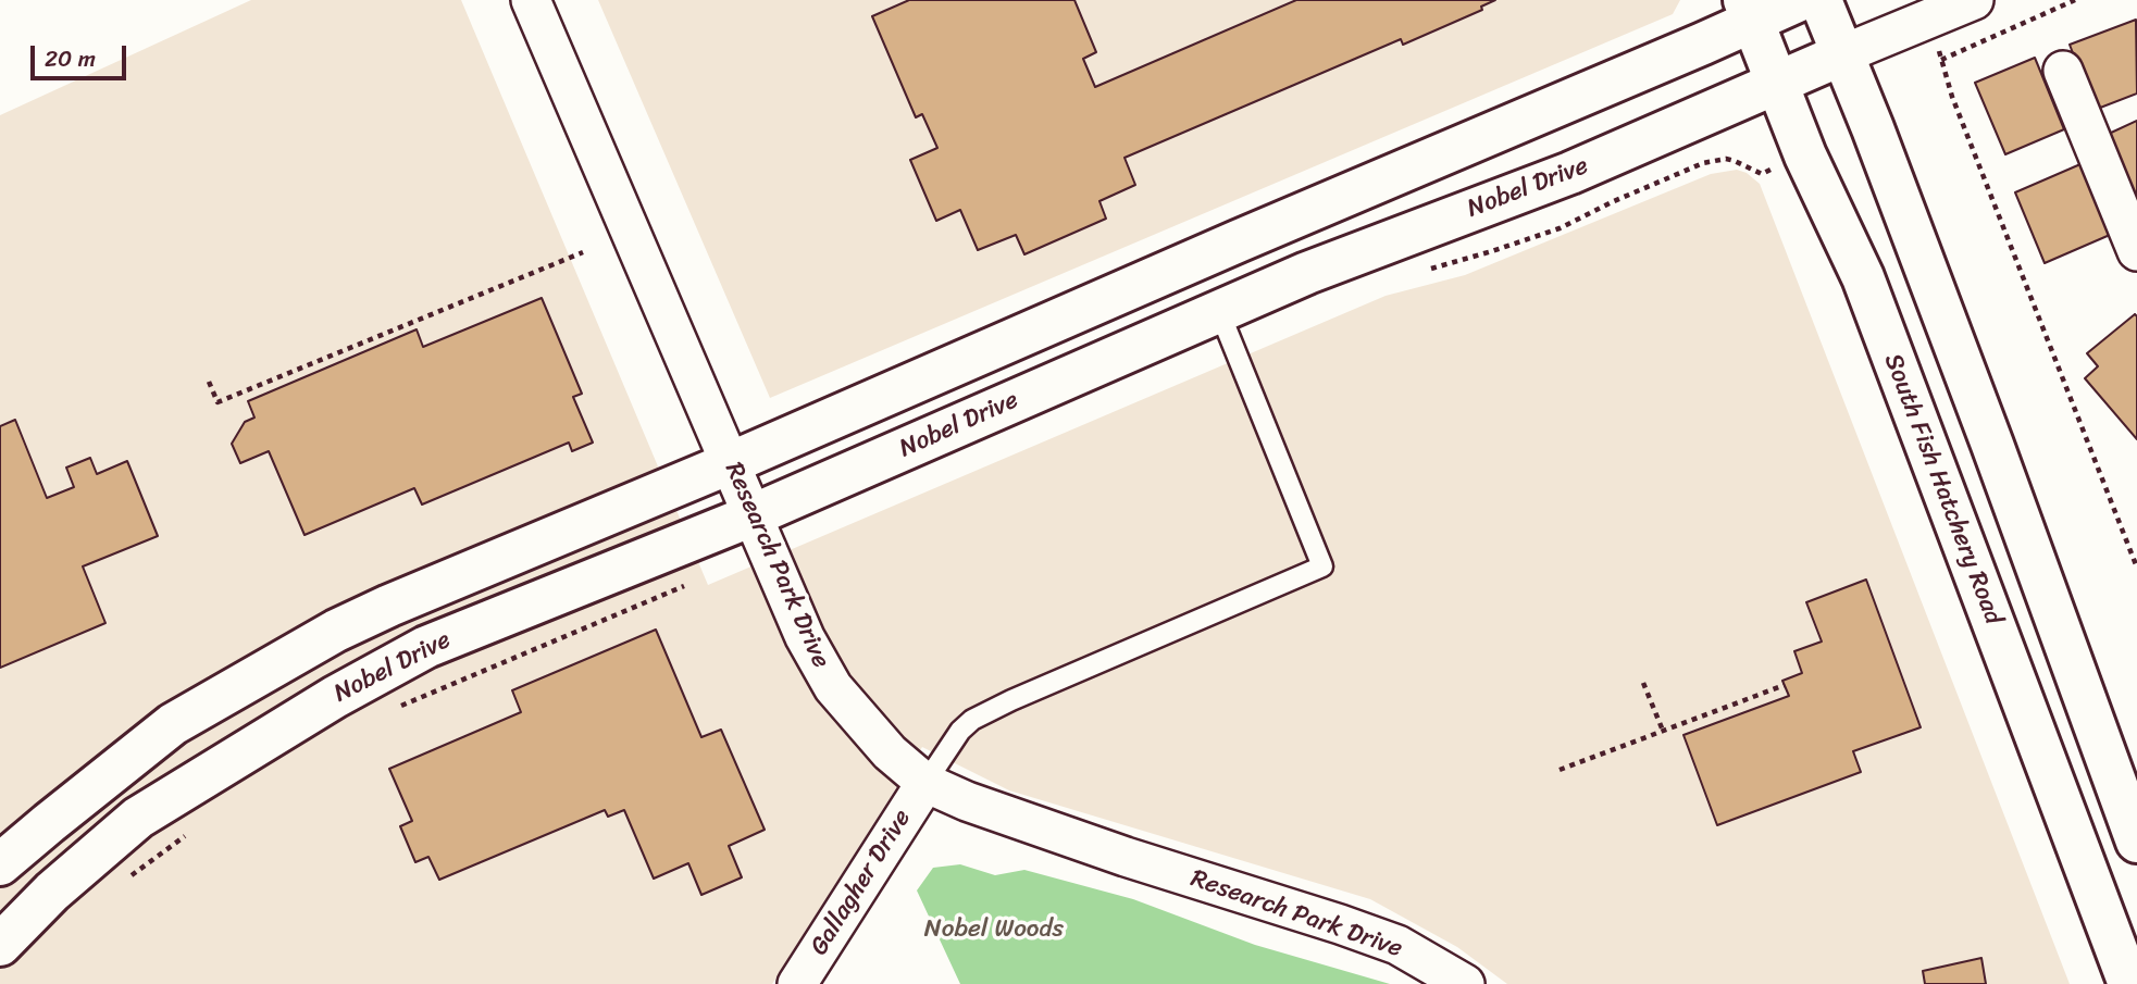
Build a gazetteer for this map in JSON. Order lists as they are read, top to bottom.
{
  "streets": {
    "street": [
      "Nobel Drive",
      "South Fish Hatchery Road",
      "Research Park Drive",
      "Gallagher Drive"
    ]
  },
  "crossings": [
    ["Nobel Drive", "South Fish Hatchery Road"],
    ["Nobel Drive", "Research Park Drive"],
    ["Research Park Drive", "Gallagher Drive"]
  ],
  "parks": ["Nobel Woods"],
  "scale_bar": "20 m"
}
